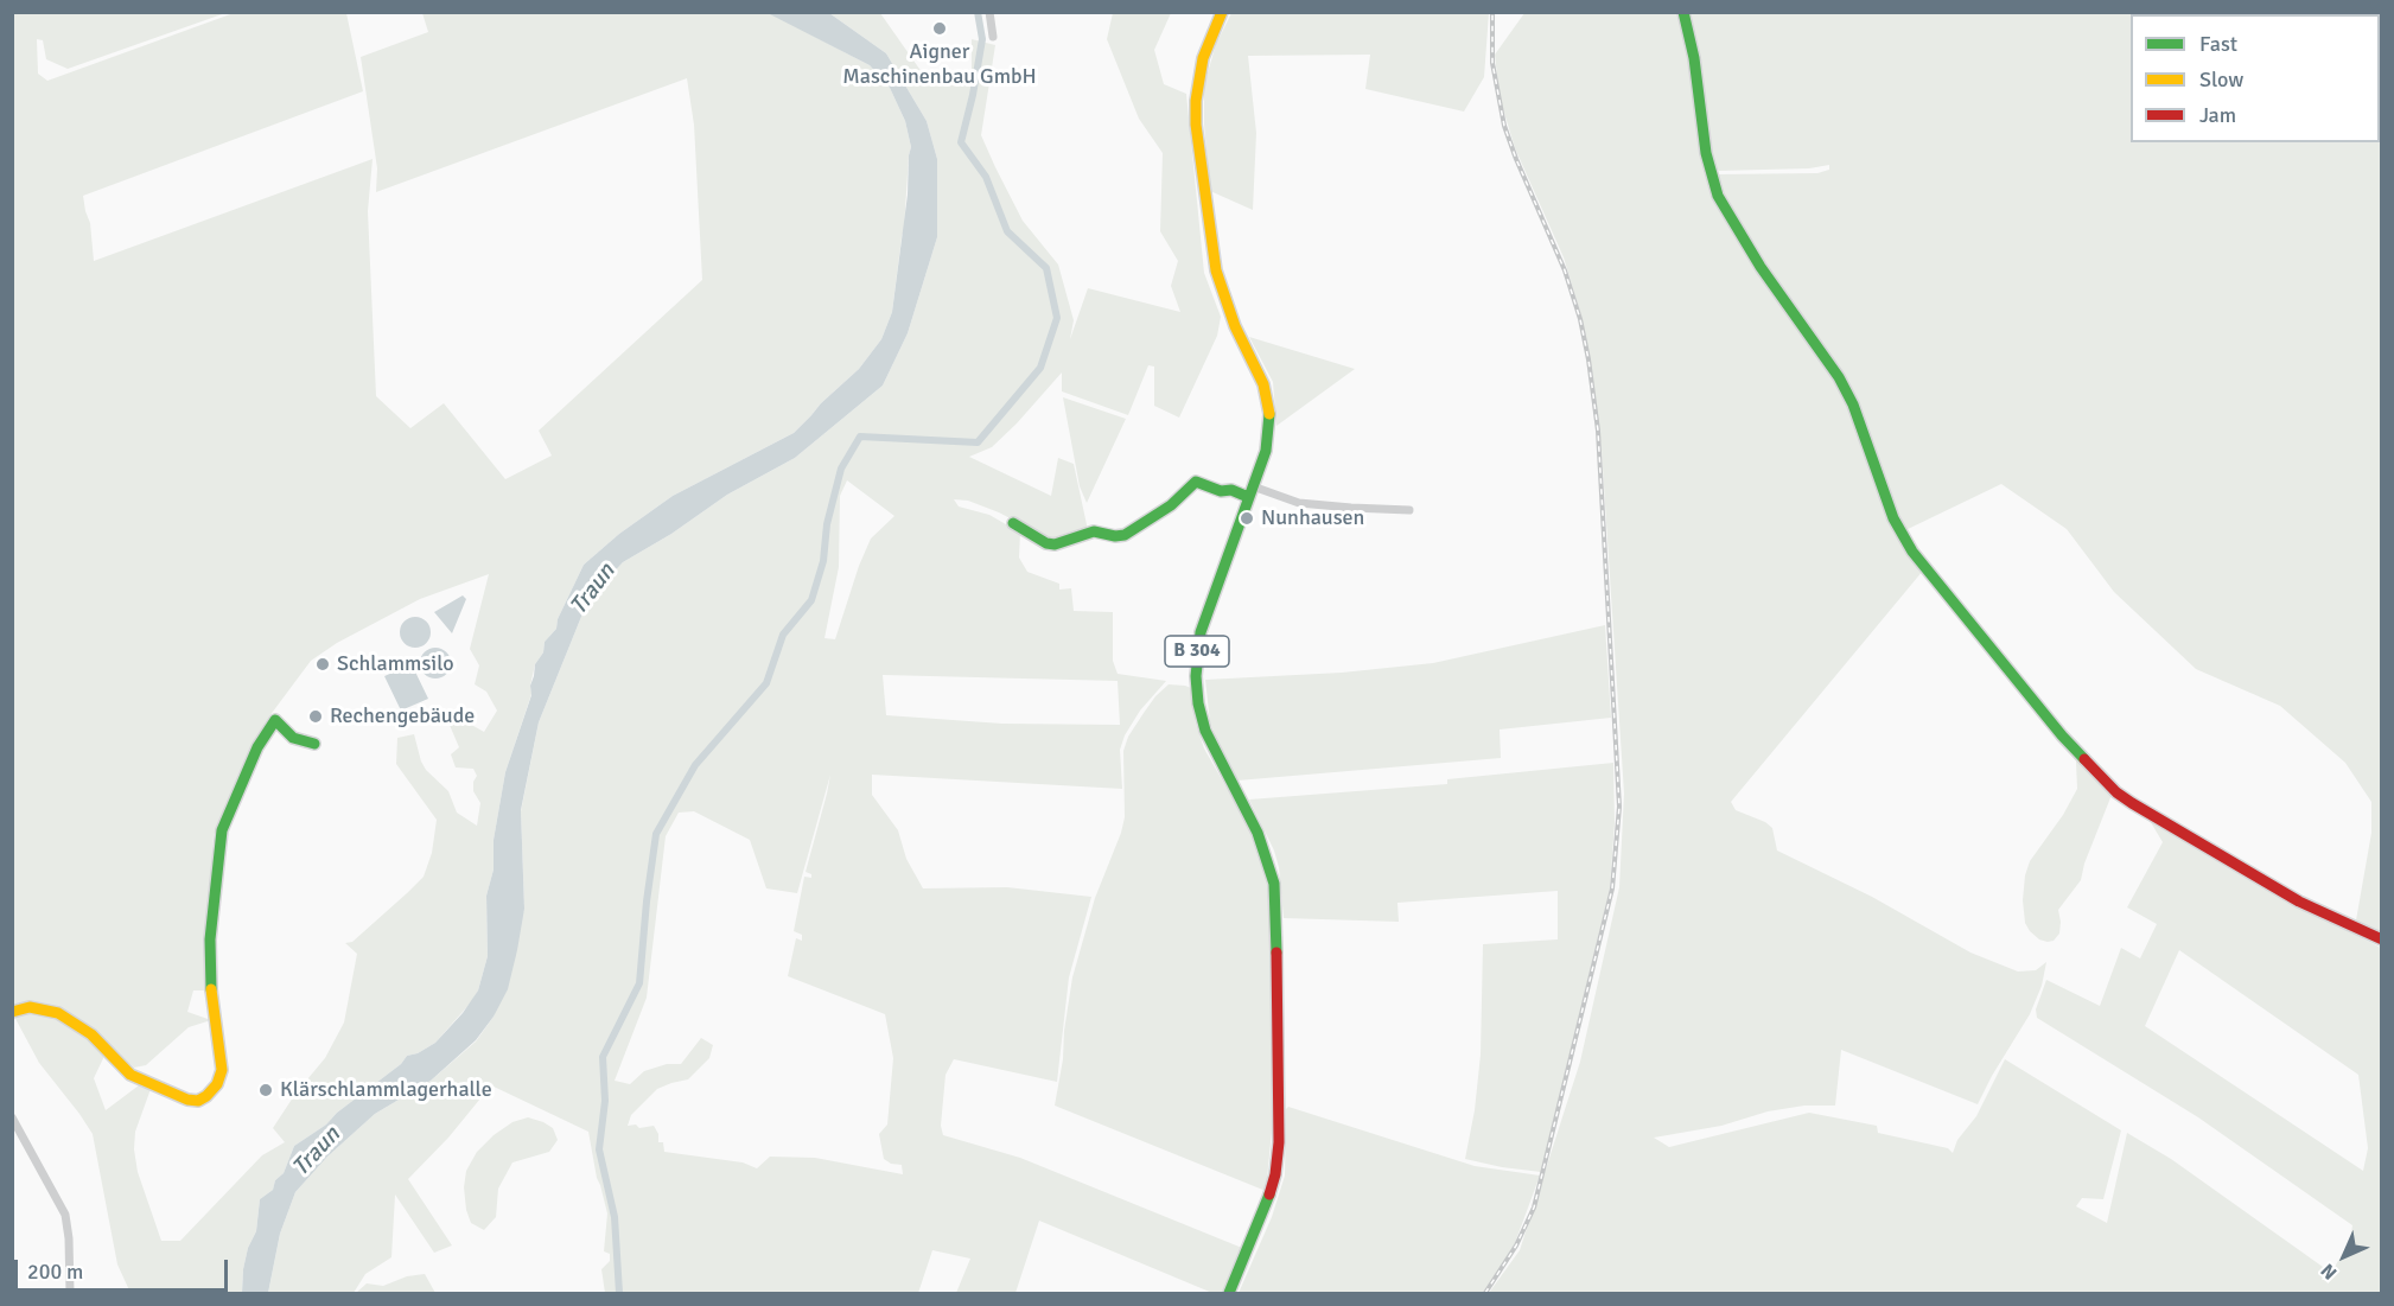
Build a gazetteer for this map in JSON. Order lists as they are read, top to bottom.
{
  "streets": {
    "street": ["B 304"]
  },
  "water": ["Traun"],
  "places": [
    "Aigner Maschinenbau GmbH",
    "Nunhausen",
    "Schlammsilo",
    "Rechengebäude",
    "Klärschlammlagerhalle"
  ],
  "legend": ["Fast", "Slow", "Jam"],
  "scale_bar": "200 m",
  "north": "bottom left"
}
